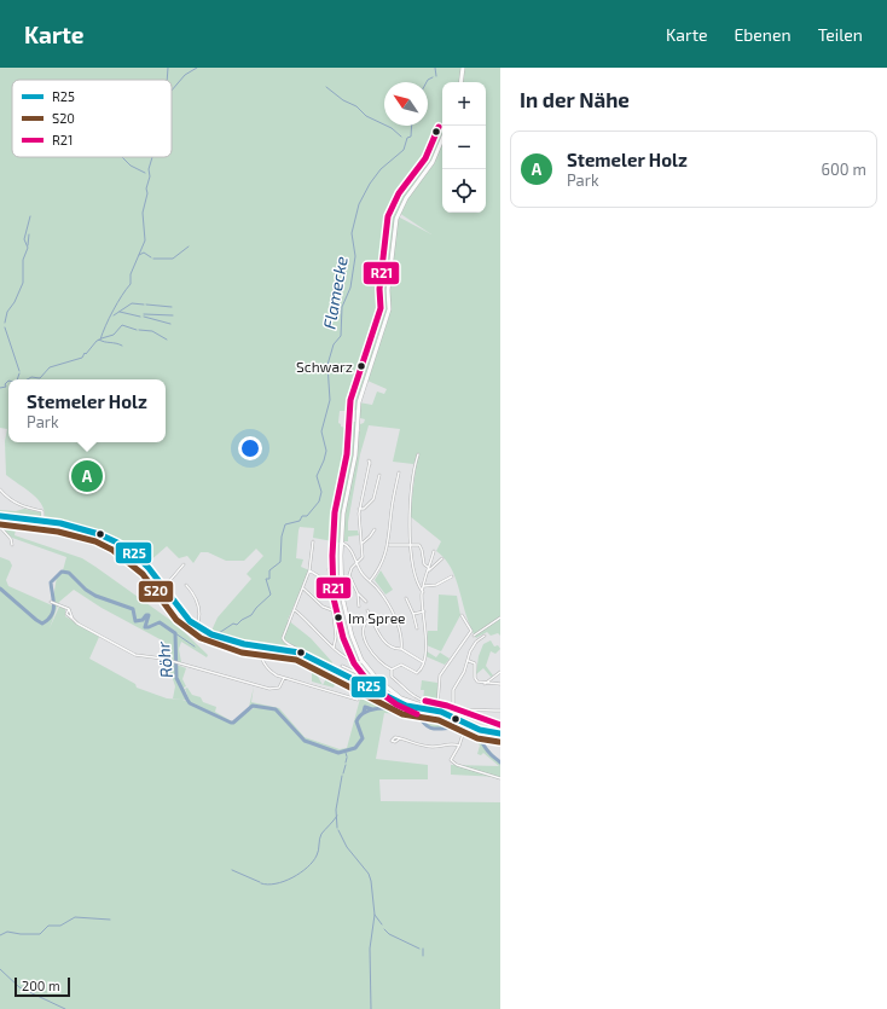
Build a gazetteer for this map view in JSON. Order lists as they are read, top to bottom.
{
  "water": ["Flamecke", "Röhr"],
  "places": ["Schwarz", "Im Spree"],
  "lines": ["transit line R21", "transit line R25", "transit line S20"],
  "legend": ["R25", "S20", "R21"],
  "scale_bar": "200 m",
  "north": "top left",
  "page": {
    "header": "Karte",
    "nav": ["Karte", "Ebenen", "Teilen"],
    "heading": "In der Nähe",
    "map_buttons": ["+", "−"],
    "list": [
      {
        "mark": "A",
        "name": "Stemeler Holz",
        "note": "Park",
        "value": "600 m"
      }
    ],
    "popup": ["Stemeler Holz", "Park"],
    "pins": "A",
    "scale": "200 m"
  }
}
